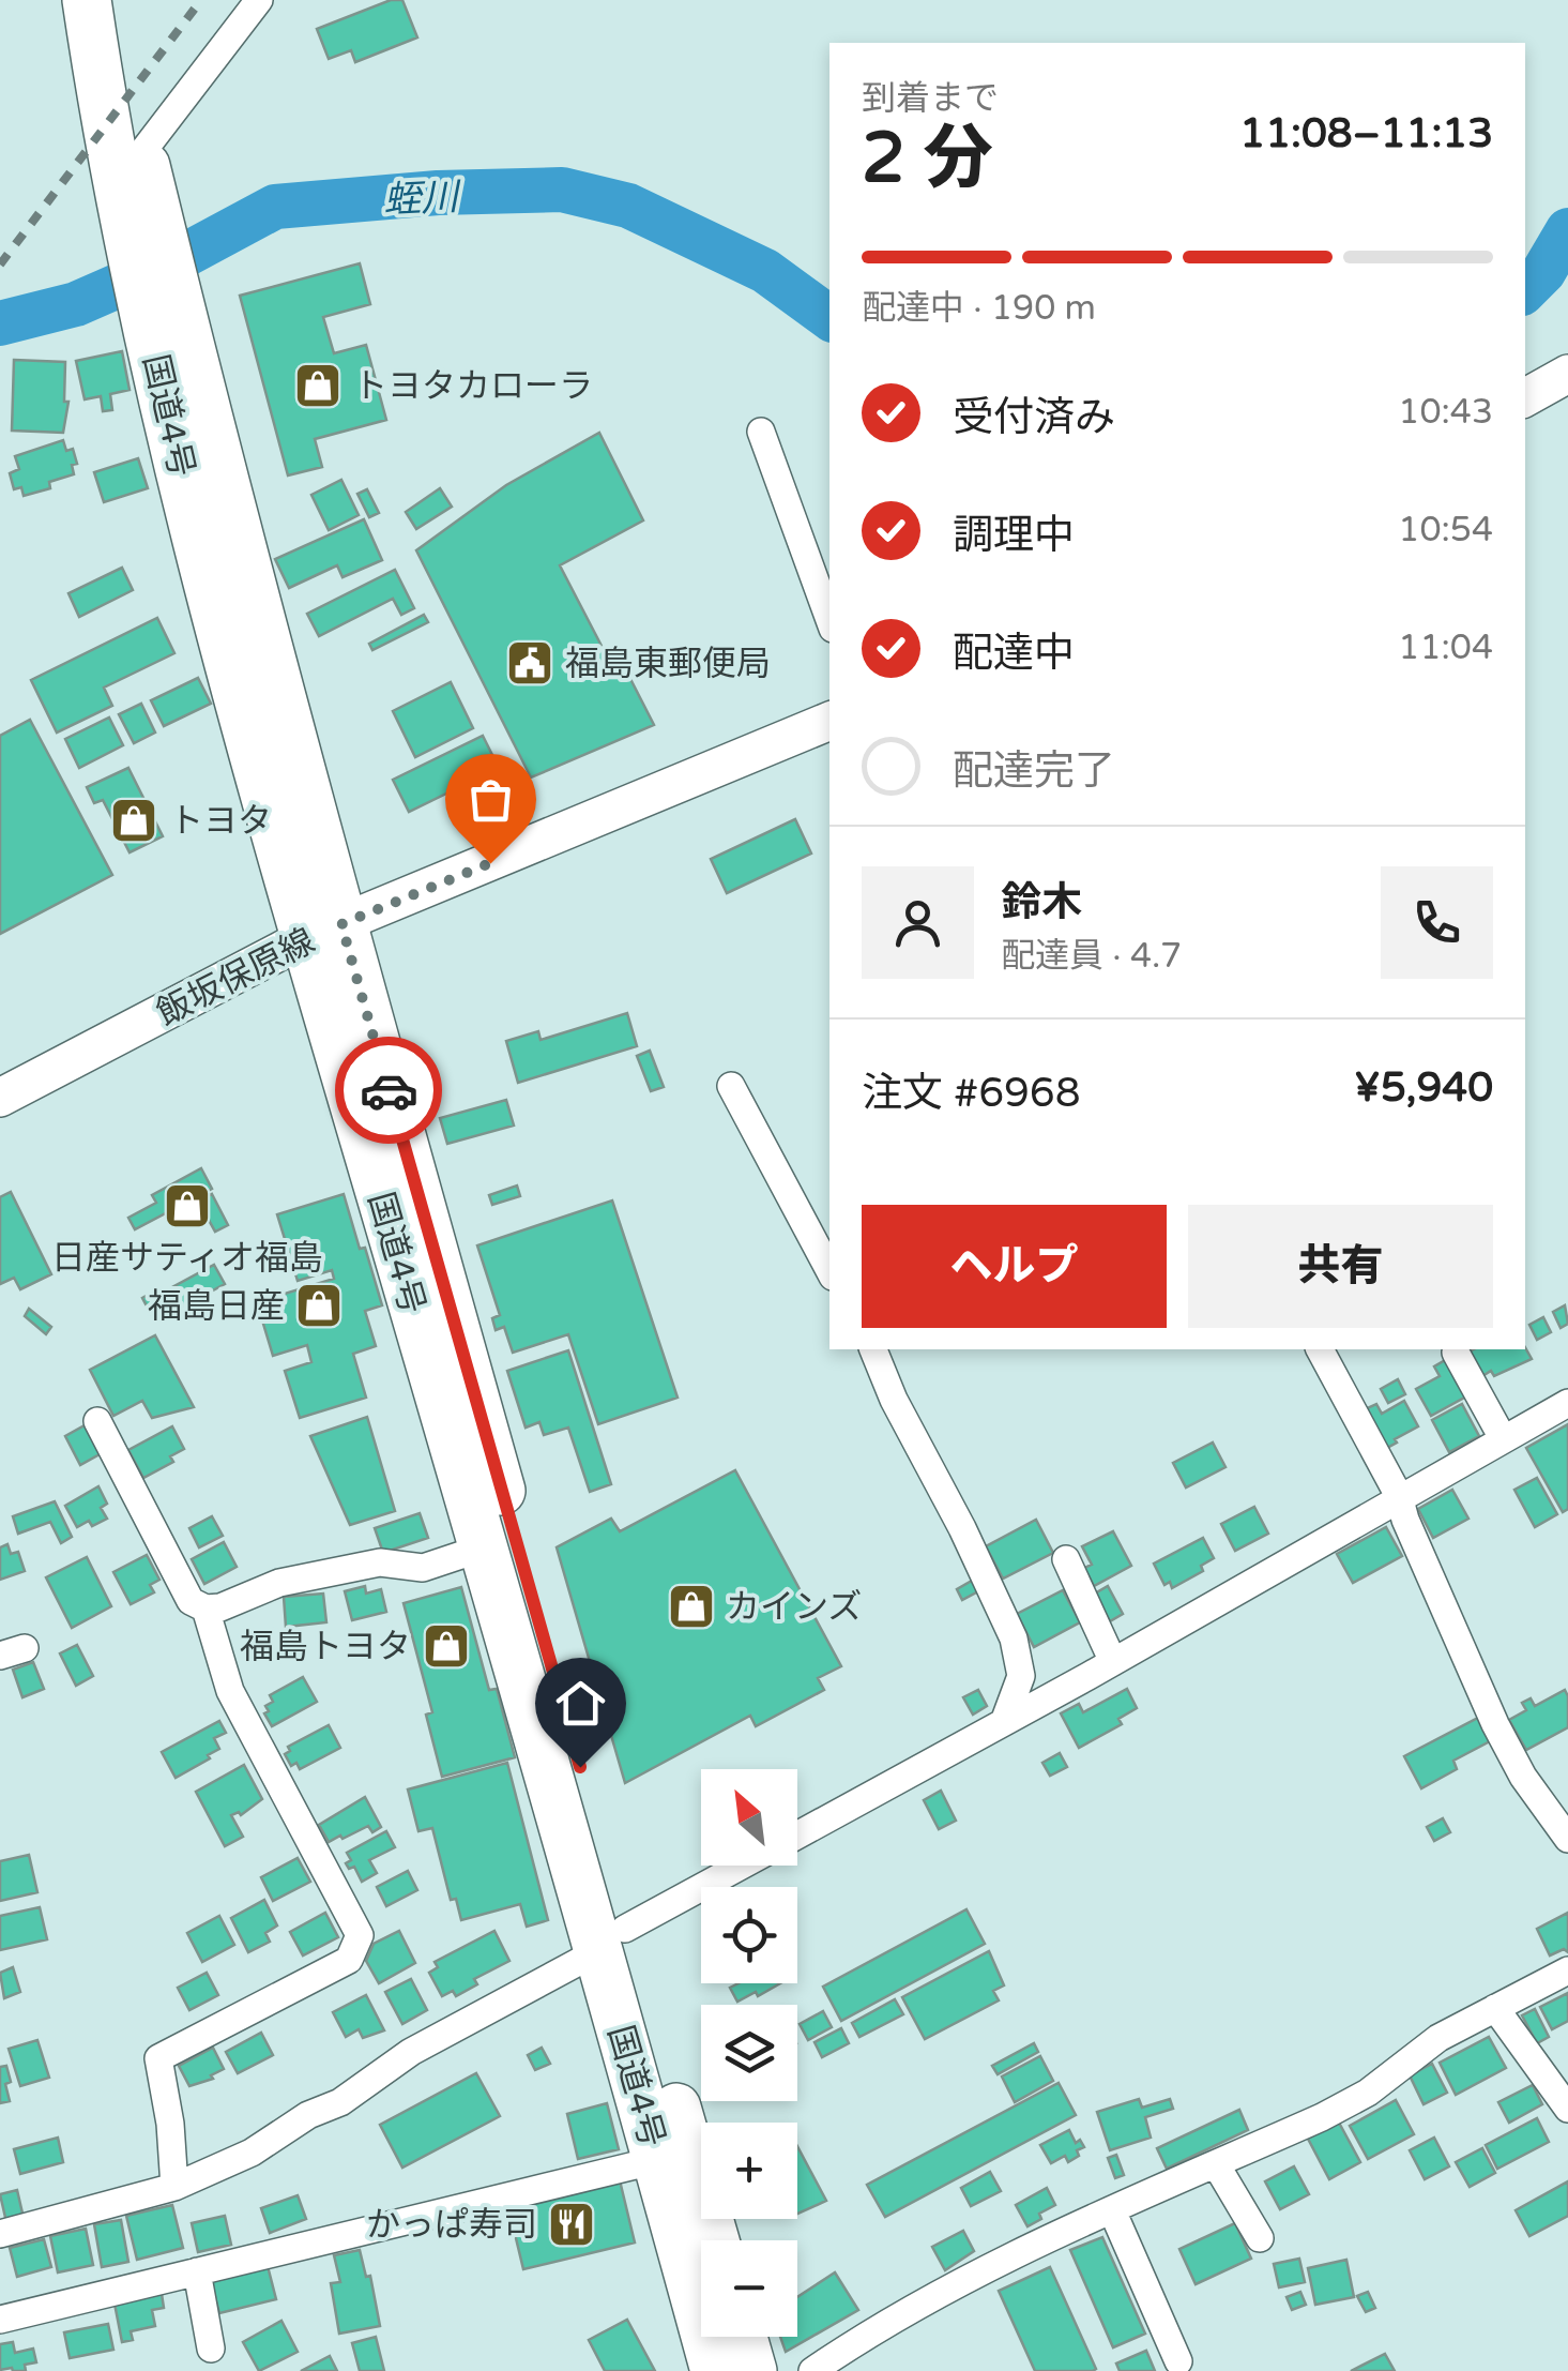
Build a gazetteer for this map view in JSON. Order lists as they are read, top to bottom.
{
  "streets": {
    "highway": ["国道4号"],
    "main road": ["飯坂保原線"]
  },
  "crossings": [
    ["国道4号", "飯坂保原線"]
  ],
  "water": ["蛭川"],
  "places": {
    "shop": [
      "トヨタカローラ",
      "トヨタ",
      "日産サティオ福島",
      "福島日産",
      "カインズ",
      "福島トヨタ"
    ],
    "public building": ["福島東郵便局"],
    "restaurant": ["かっぱ寿司"]
  },
  "north": "top left",
  "page": {
    "heading": ["2 分", "到着まで", "11:08–11:13"],
    "panel": [
      "鈴木",
      "配達員 · 4.7",
      "注文 #6968",
      "¥5,940"
    ],
    "bar": "配達中 · 190 m",
    "list": [
      ["受付済み", "10:43"],
      ["調理中", "10:54"],
      ["配達中", "11:04"],
      "配達完了"
    ],
    "buttons": ["ヘルプ", "共有"],
    "map_buttons": ["+", "−"]
  }
}
